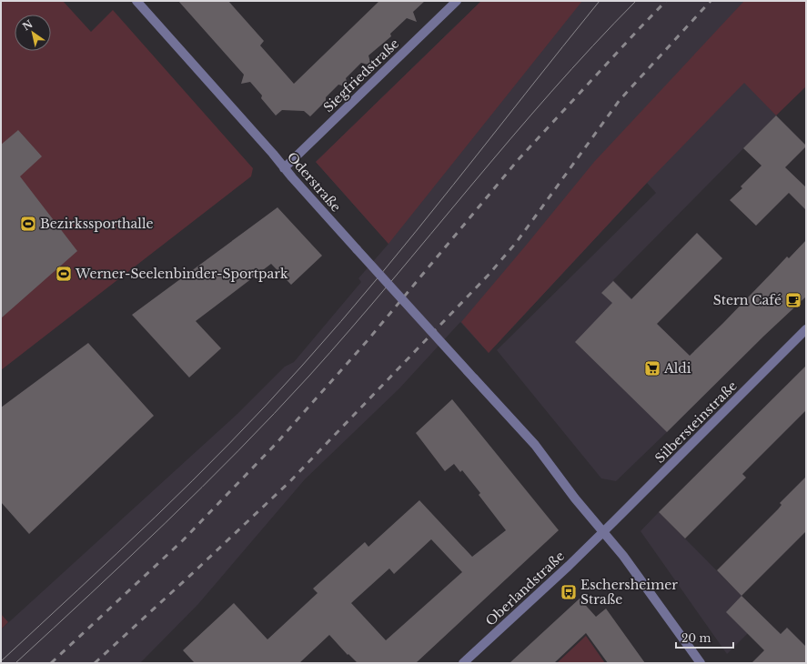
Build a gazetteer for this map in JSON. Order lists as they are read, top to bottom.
{
  "streets": {
    "street": [
      "Siegfriedstraße",
      "Oderstraße",
      "Silbersteinstraße",
      "Oberlandstraße"
    ]
  },
  "crossings": [
    ["Siegfriedstraße", "Oderstraße"],
    ["Oderstraße", "Silbersteinstraße"],
    ["Oderstraße", "Oberlandstraße"],
    ["Silbersteinstraße", "Oberlandstraße"]
  ],
  "places": {
    "sports": ["Bezirkssporthalle", "Werner-Seelenbinder-Sportpark"],
    "cafe": ["Stern Café"],
    "supermarket": ["Aldi"],
    "bus stop": ["Eschersheimer Straße"]
  },
  "scale_bar": "20 m",
  "north": "top left"
}
